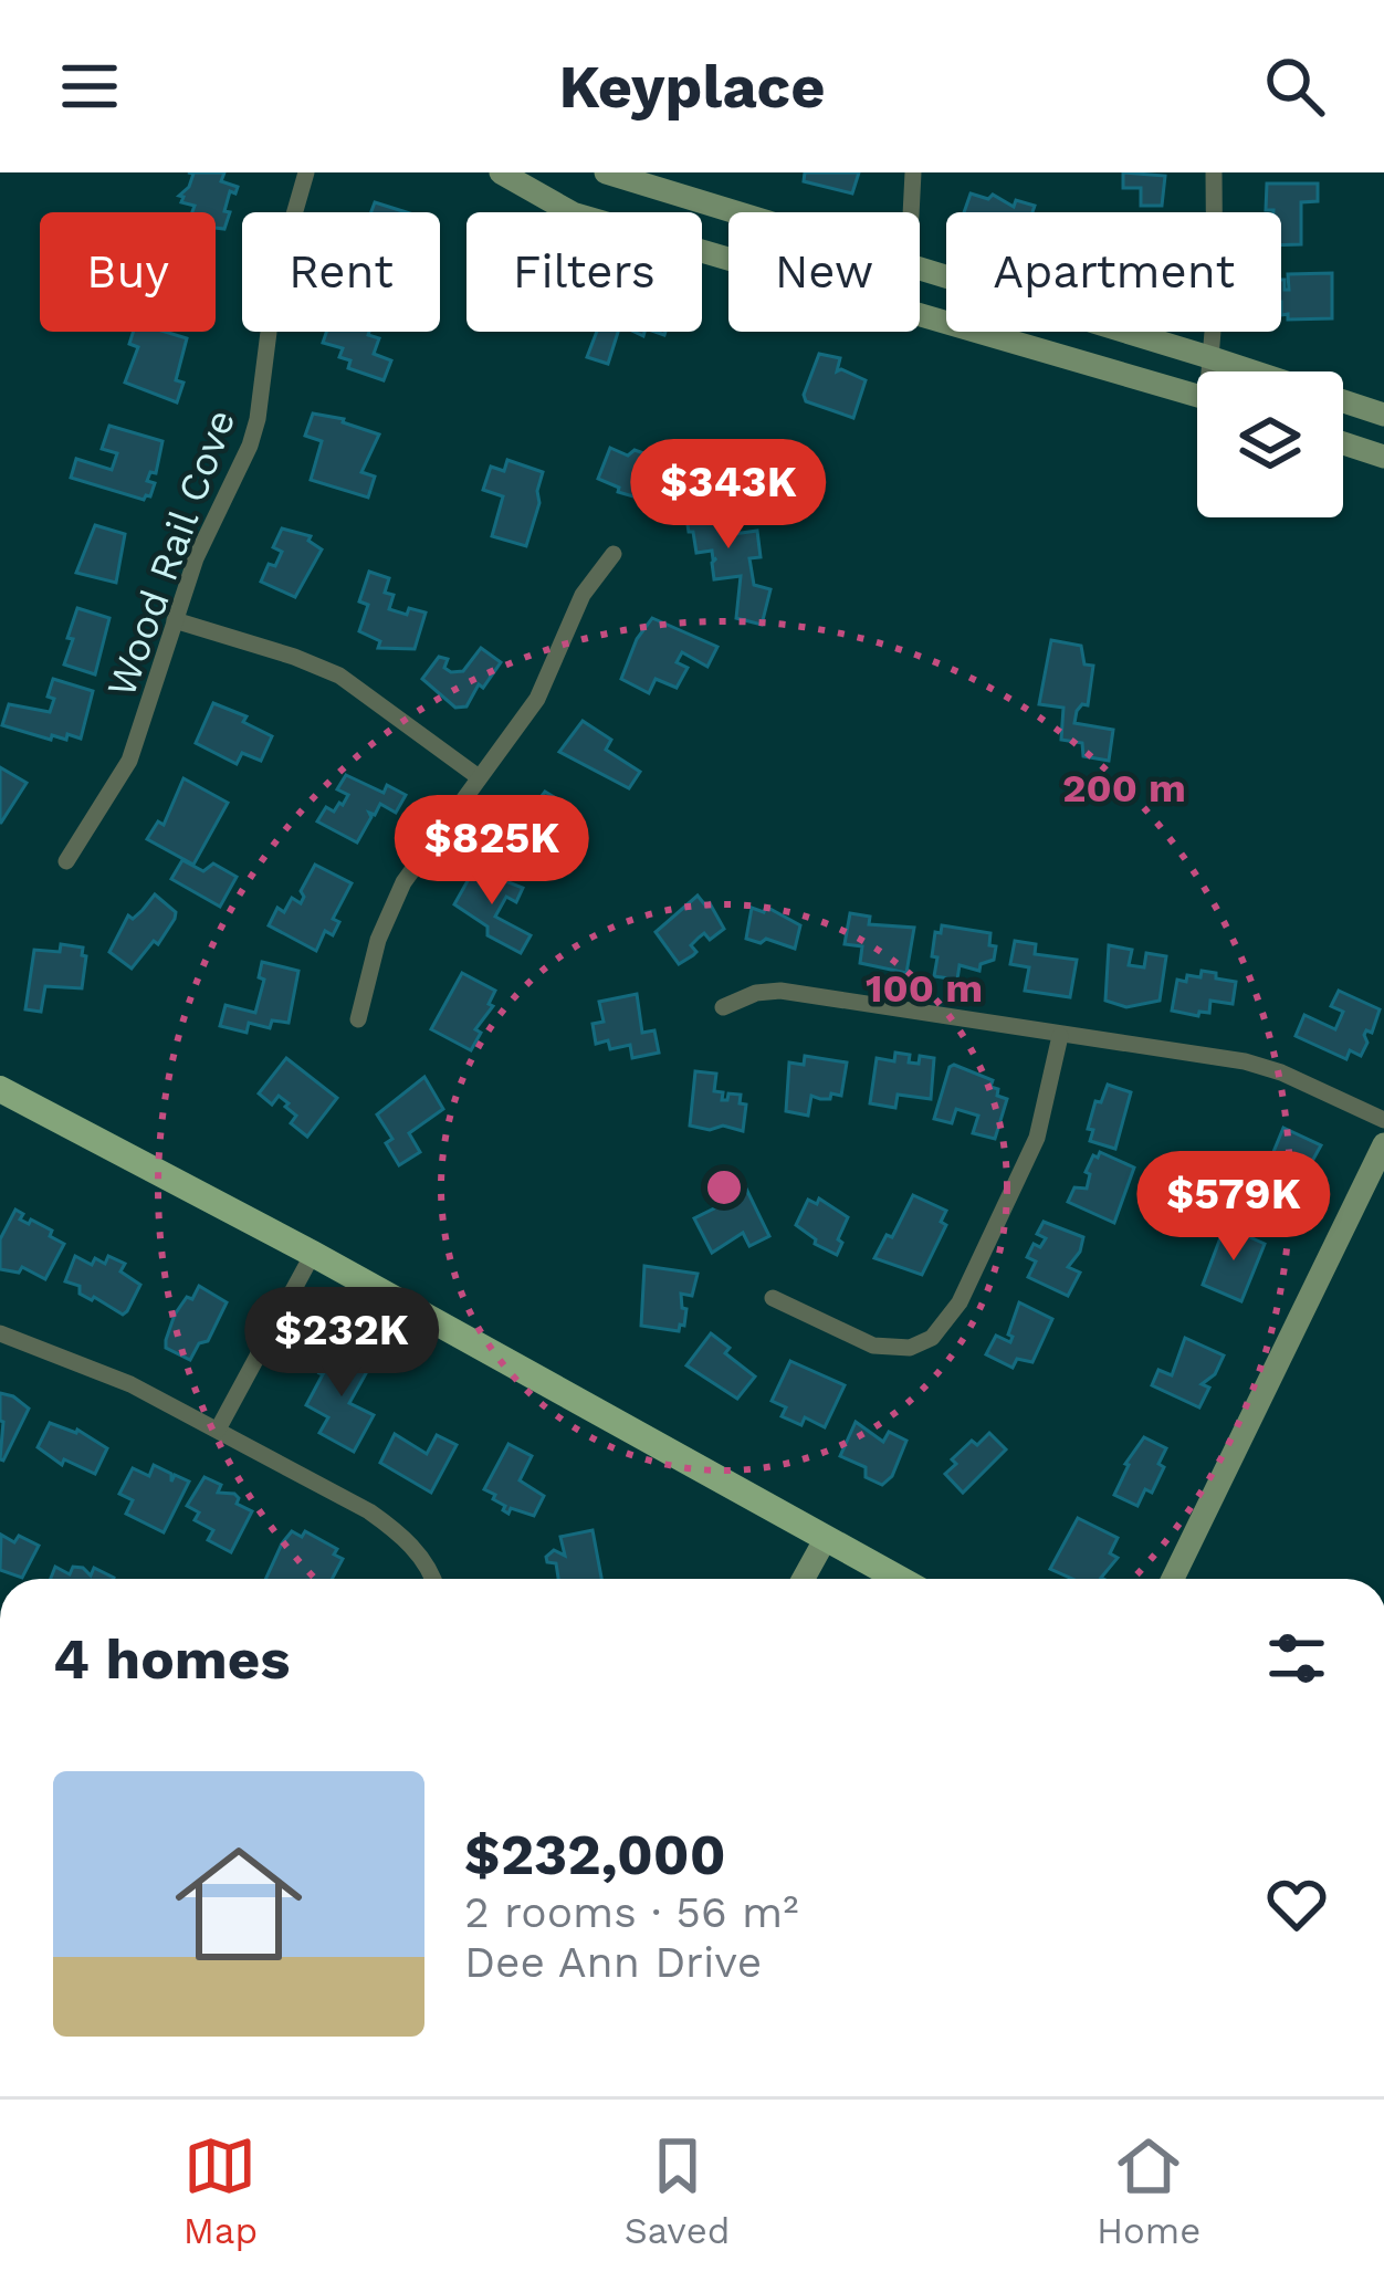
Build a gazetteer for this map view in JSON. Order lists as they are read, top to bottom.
{
  "streets": {
    "street": ["Wood Rail Cove"]
  },
  "page": {
    "header": "Keyplace",
    "chip": [
      "Buy",
      "Rent",
      "Filters",
      "New",
      "Apartment"
    ],
    "price": [
      "$343K",
      "$825K",
      "$579K",
      "$232K"
    ],
    "heading": "4 homes",
    "list": [
      {
        "name": "$232,000",
        "note": "2 rooms · 56 m² · Dee Ann Drive"
      }
    ],
    "tabs": ["Map", "Saved", "Home"]
  },
  "rings": ["200 m", "100 m"]
}
